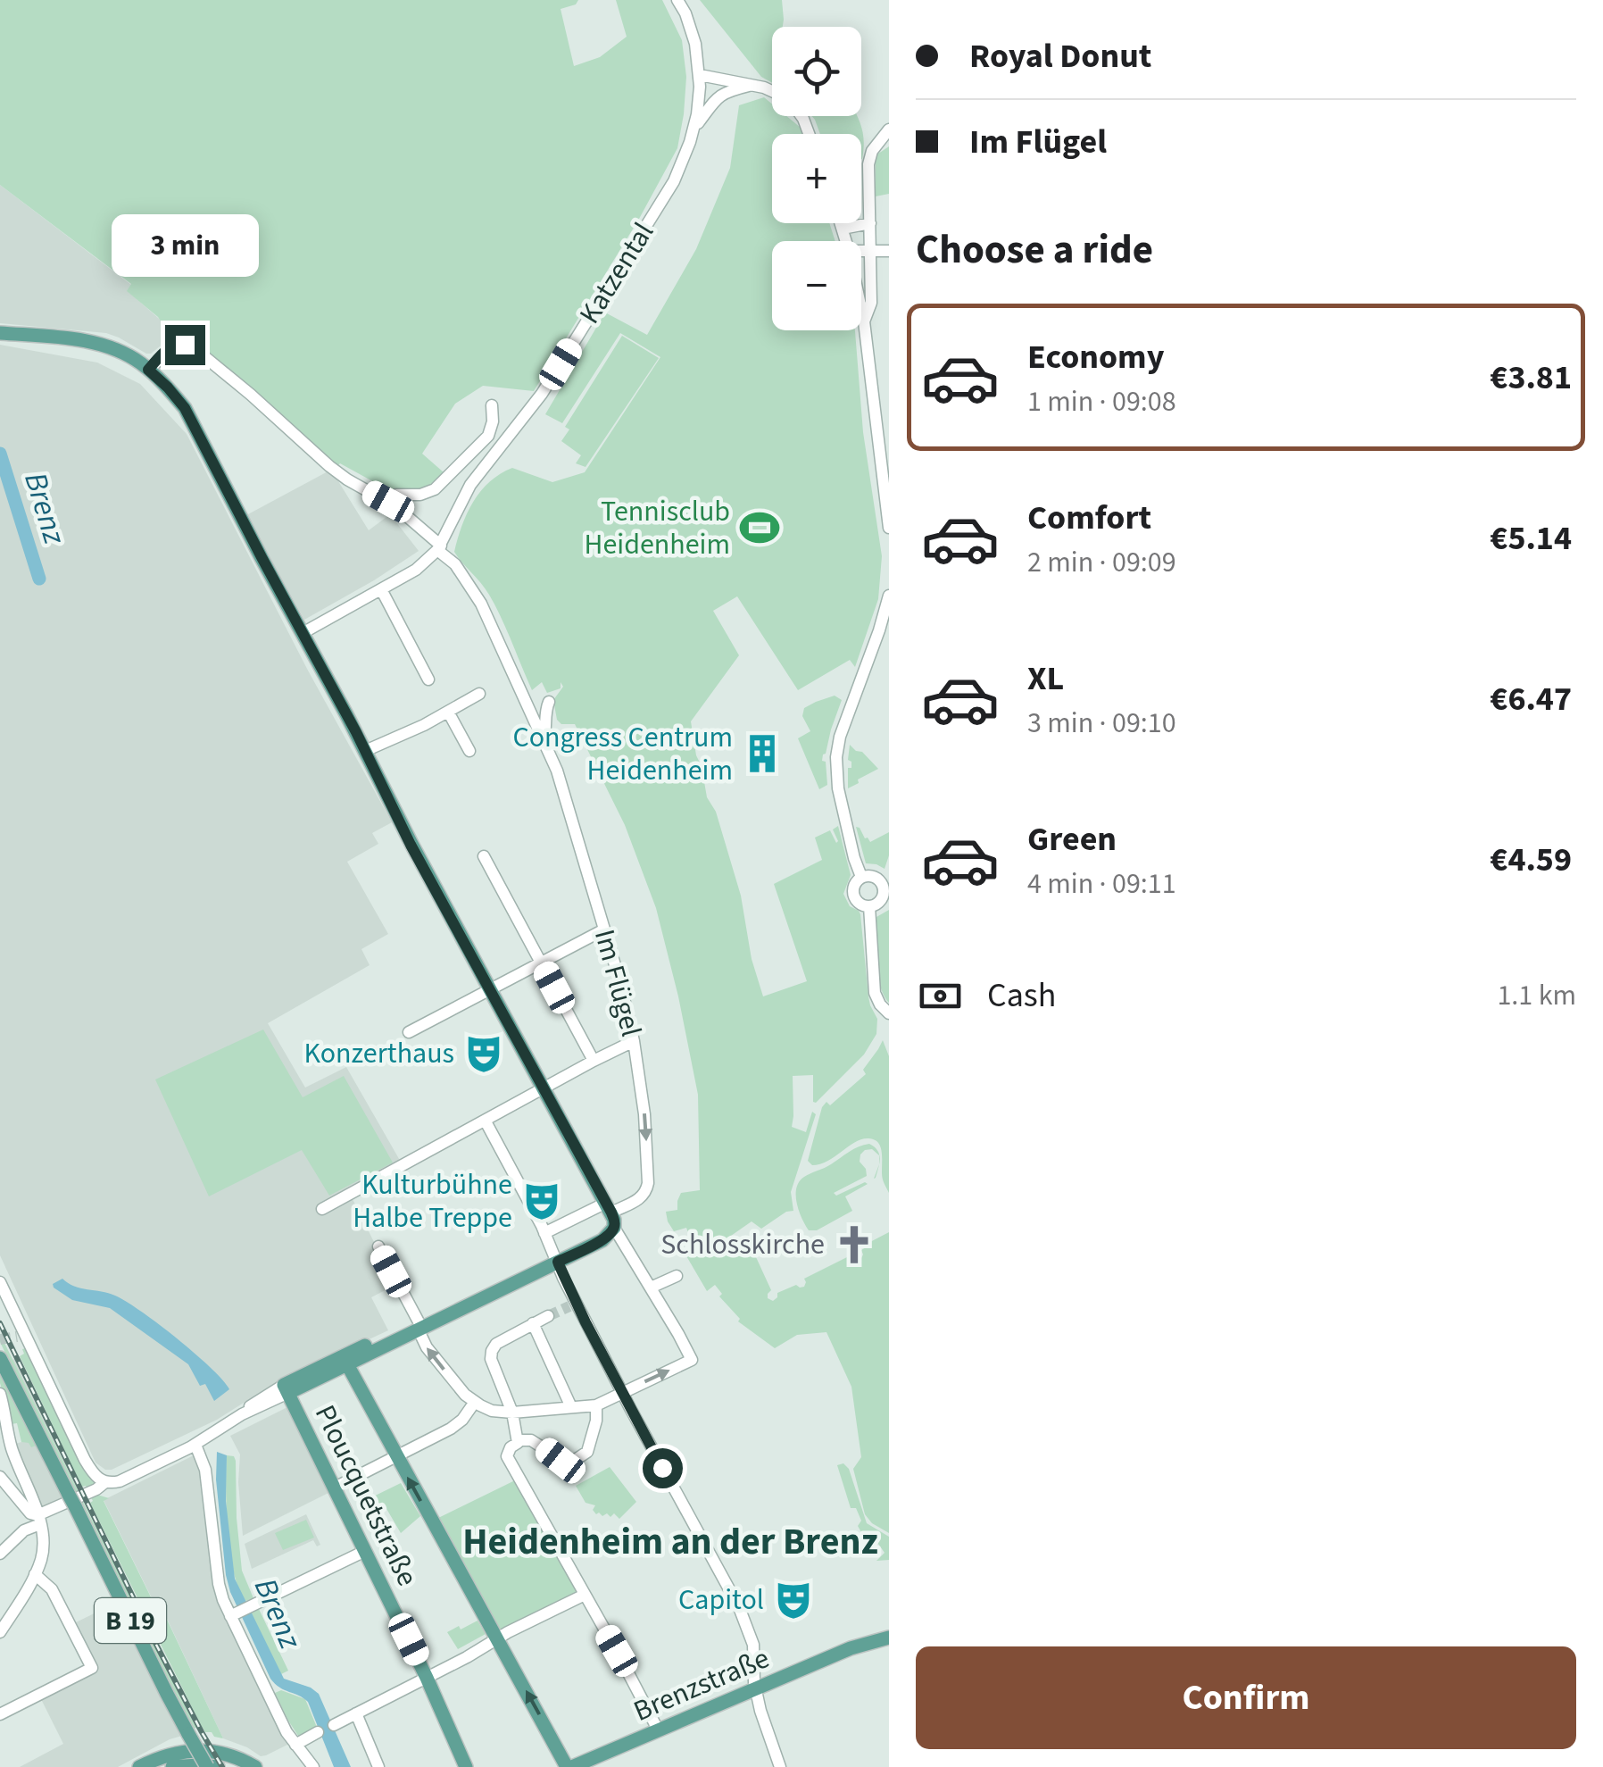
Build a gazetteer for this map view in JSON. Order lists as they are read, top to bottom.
{
  "streets": {
    "main road": ["Ploucquetstraße", "B 19", "Brenzstraße"],
    "street": ["Katzental", "Im Flügel"]
  },
  "crossings": [
    ["Katzental", "Im Flügel"]
  ],
  "districts": ["Heidenheim an der Brenz"],
  "water": ["Brenz"],
  "places": {
    "sports": ["Tennisclub Heidenheim"],
    "building": ["Congress Centrum Heidenheim"],
    "theatre": ["Konzerthaus", "Kulturbühne Halbe Treppe", "Capitol"],
    "church": ["Schlosskirche"]
  },
  "page": {
    "banner": ["Royal Donut", "Im Flügel"],
    "map_buttons": ["+", "−"],
    "heading": "Choose a ride",
    "bubble": "3 min",
    "list": [
      {
        "name": "Economy",
        "note": "1 min · 09:08",
        "value": "€3.81"
      },
      {
        "name": "Comfort",
        "note": "2 min · 09:09",
        "value": "€5.14"
      },
      {
        "name": "XL",
        "note": "3 min · 09:10",
        "value": "€6.47"
      },
      {
        "name": "Green",
        "note": "4 min · 09:11",
        "value": "€4.59"
      }
    ],
    "pay": ["Cash", "1.1 km"],
    "buttons": "Confirm"
  }
}
